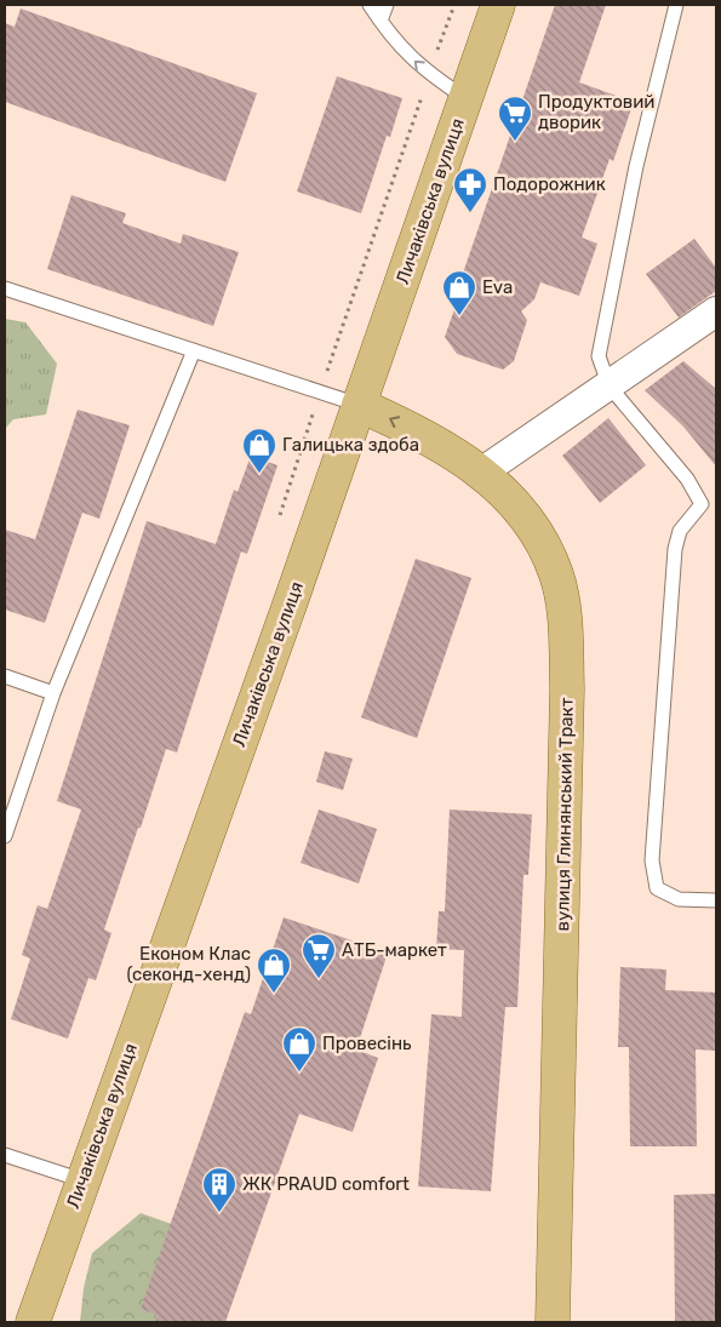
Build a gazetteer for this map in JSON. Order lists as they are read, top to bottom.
{
  "streets": {
    "main road": ["Личаківська вулиця", "вулиця Глинянський Тракт"]
  },
  "crossings": [
    ["Личаківська вулиця", "вулиця Глинянський Тракт"]
  ],
  "places": {
    "supermarket": ["Продуктовий дворик", "АТБ-маркет"],
    "pharmacy": ["Подорожник"],
    "shop": [
      "Eva",
      "Галицька здоба",
      "Економ Клас (секонд-хенд)",
      "Провесінь"
    ],
    "building": ["ЖК PRAUD comfort"]
  }
}
